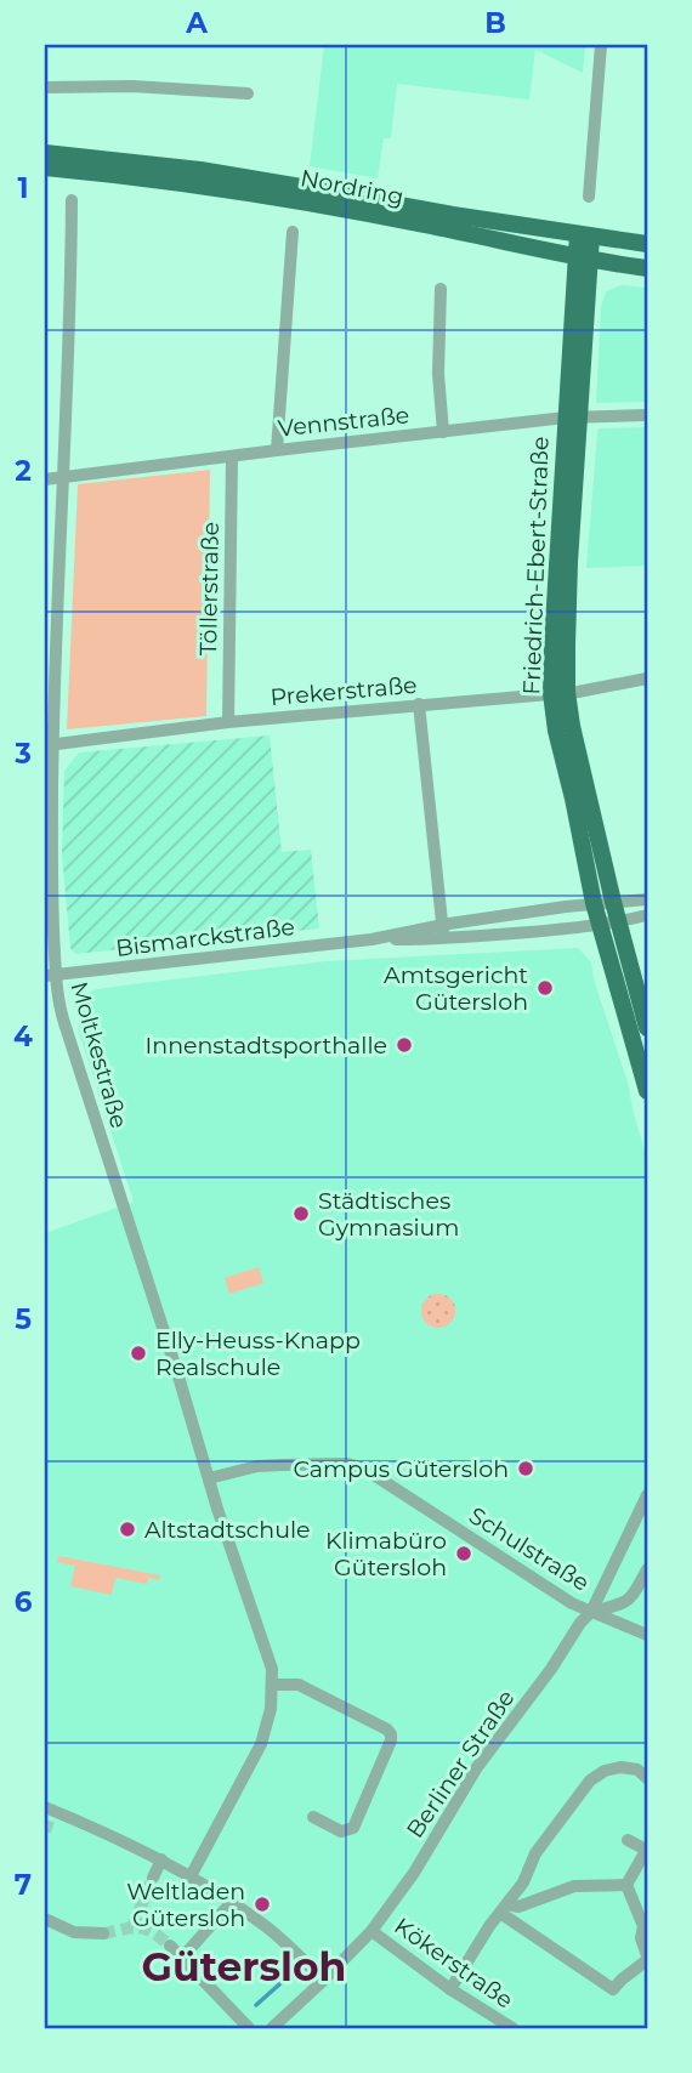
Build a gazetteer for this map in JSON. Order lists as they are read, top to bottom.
{
  "streets": {
    "main road": ["Nordring", "Friedrich-Ebert-Straße"],
    "street": [
      "Vennstraße",
      "Töllerstraße",
      "Prekerstraße",
      "Bismarckstraße",
      "Moltkestraße",
      "Schulstraße",
      "Berliner Straße",
      "Kökerstraße"
    ]
  },
  "crossings": [
    ["Nordring", "Friedrich-Ebert-Straße"],
    ["Vennstraße", "Friedrich-Ebert-Straße"],
    ["Vennstraße", "Töllerstraße"],
    ["Vennstraße", "Moltkestraße"],
    ["Friedrich-Ebert-Straße", "Prekerstraße"],
    ["Friedrich-Ebert-Straße", "Bismarckstraße"],
    ["Töllerstraße", "Prekerstraße"],
    ["Prekerstraße", "Moltkestraße"],
    ["Bismarckstraße", "Moltkestraße"],
    ["Moltkestraße", "Schulstraße"],
    ["Schulstraße", "Berliner Straße"],
    ["Berliner Straße", "Kökerstraße"]
  ],
  "districts": ["Gütersloh"],
  "places": [
    "Amtsgericht Gütersloh",
    "Innenstadtsporthalle",
    "Städtisches Gymnasium",
    "Elly-Heuss-Knapp Realschule",
    "Campus Gütersloh",
    "Altstadtschule",
    "Klimabüro Gütersloh",
    "Weltladen Gütersloh"
  ],
  "grid": {
    "columns": ["A", "B"],
    "rows": [
      "1",
      "2",
      "3",
      "4",
      "5",
      "6",
      "7"
    ]
  }
}
